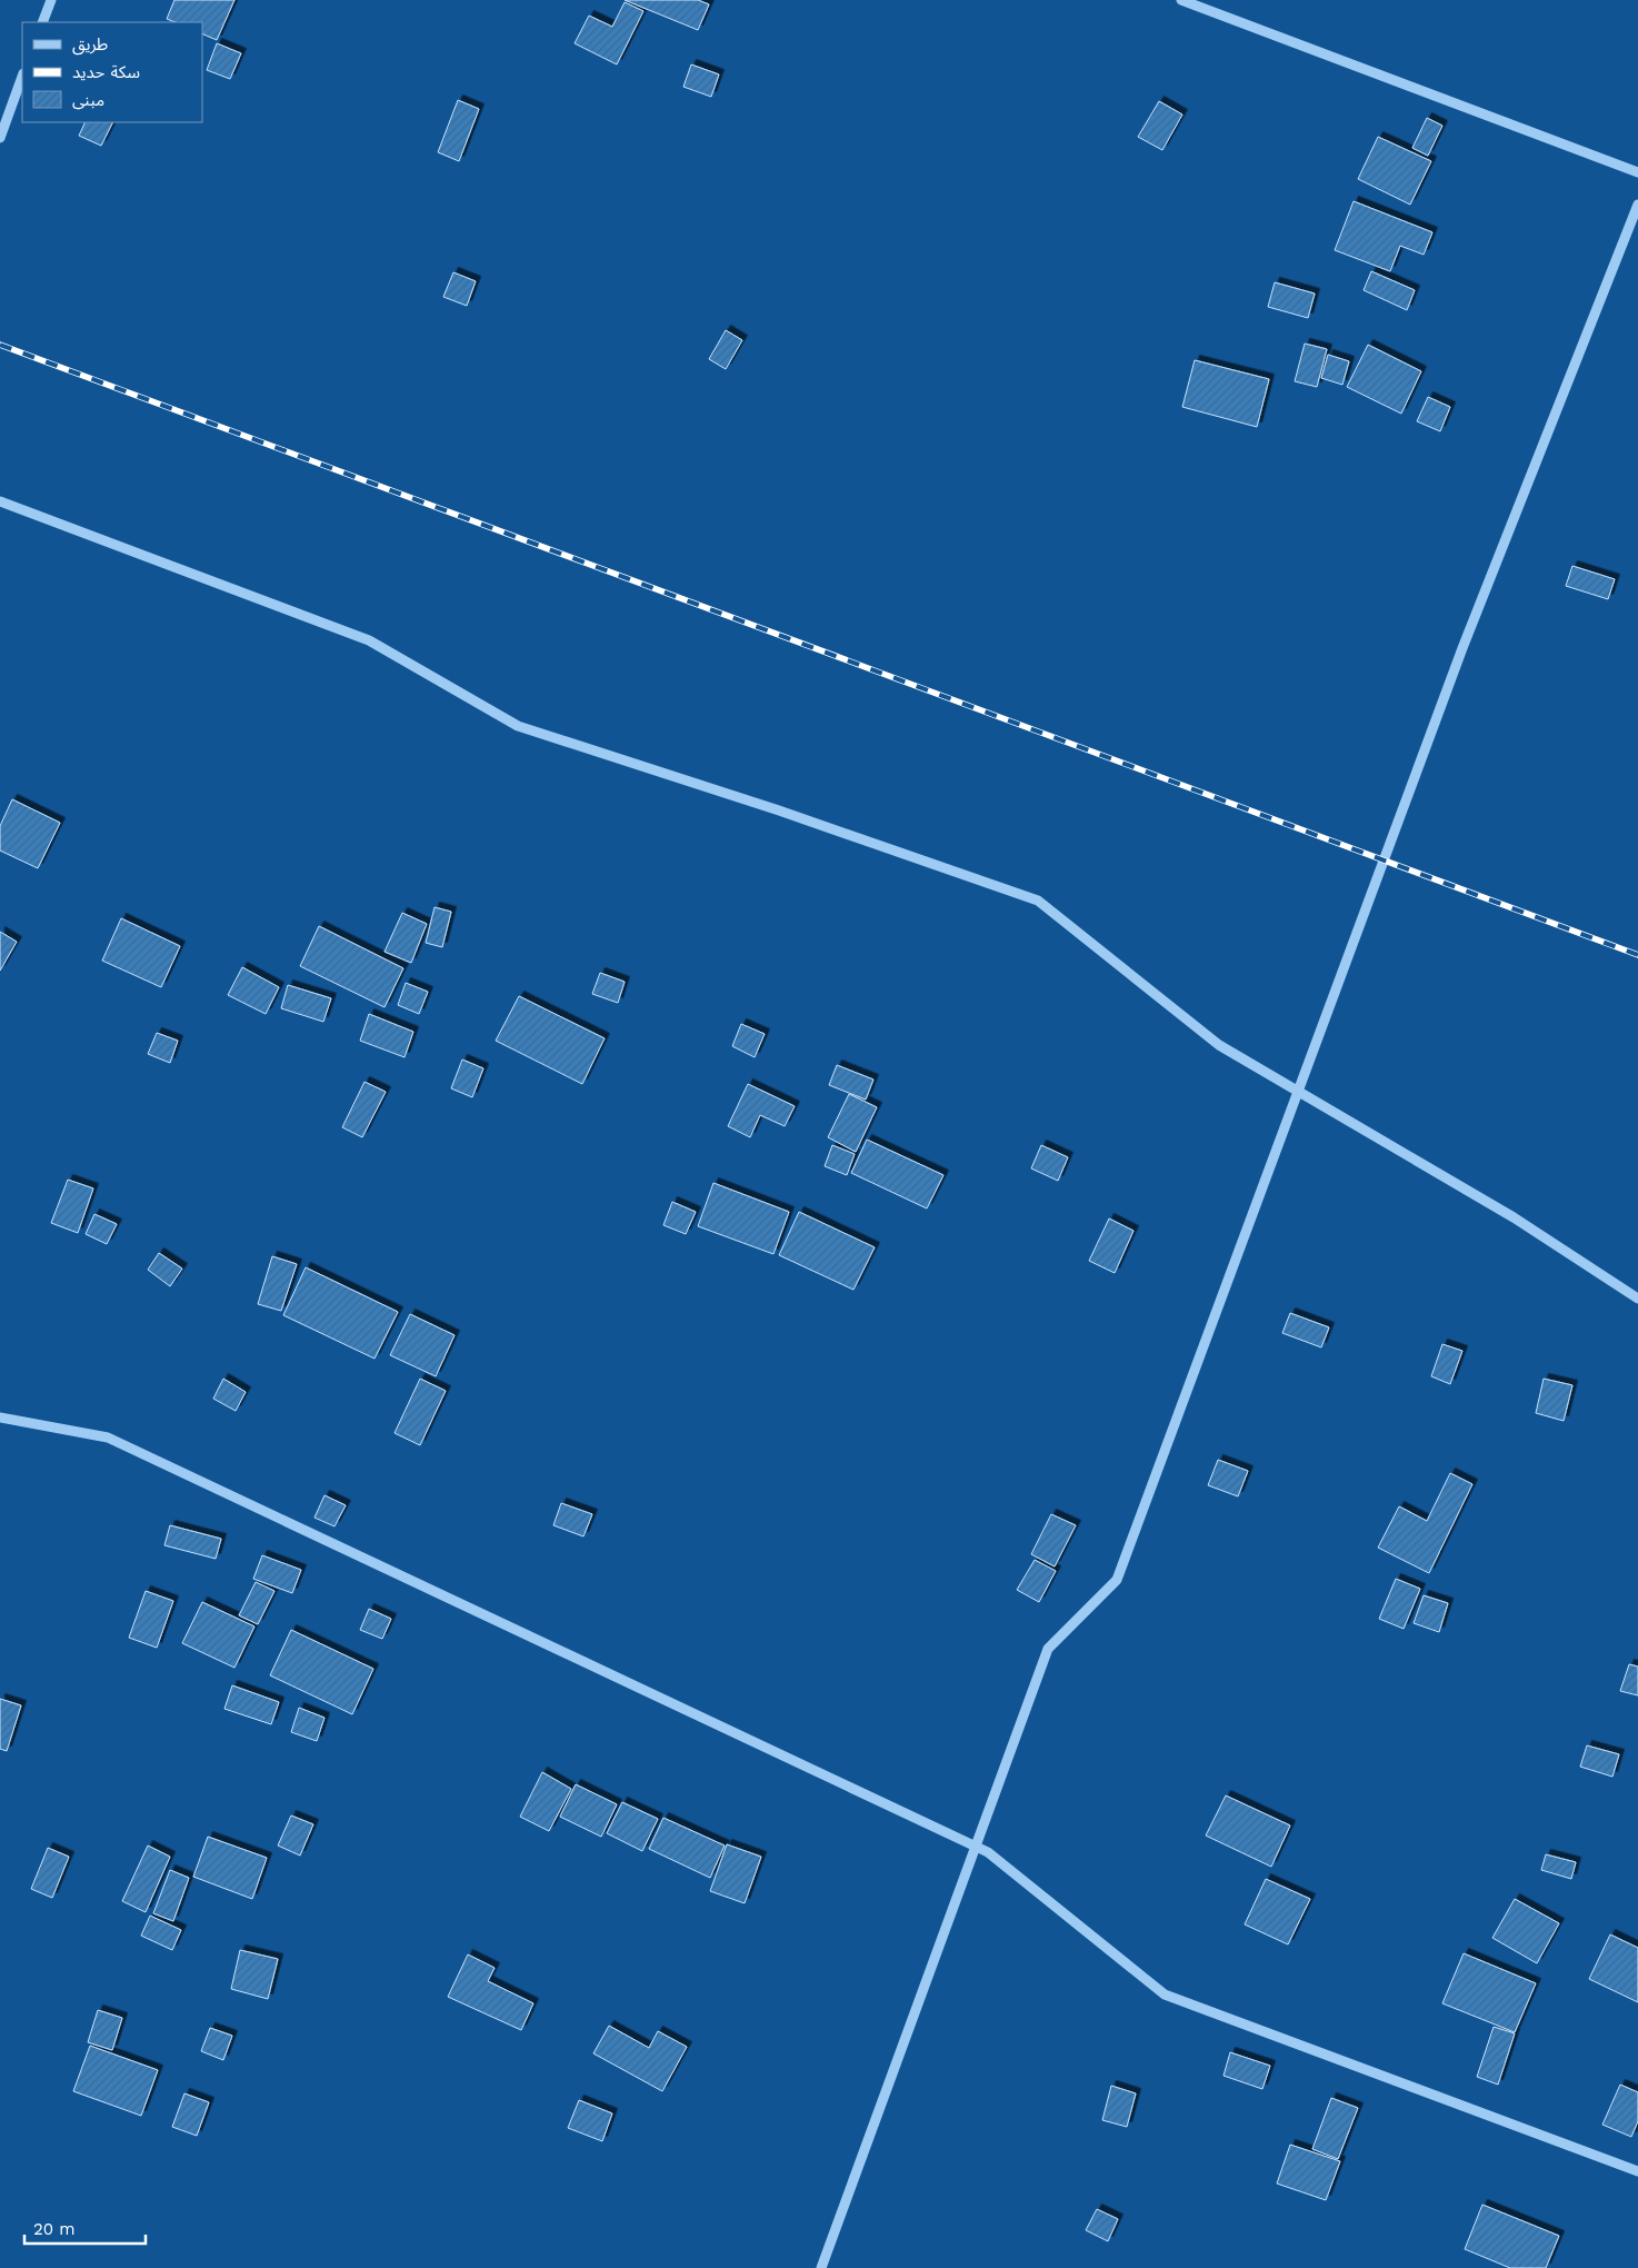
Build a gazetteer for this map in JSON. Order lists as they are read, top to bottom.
{
  "legend": ["طريق", "سكة حديد", "مبنى"],
  "scale_bar": "20 m"
}
